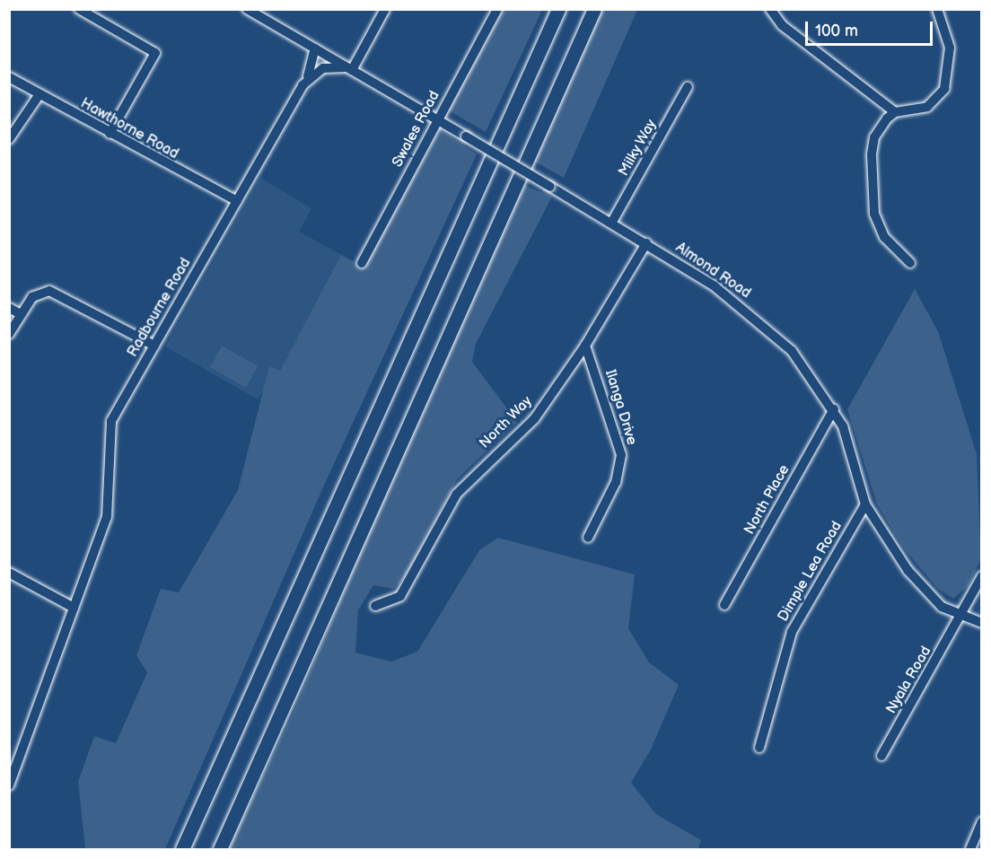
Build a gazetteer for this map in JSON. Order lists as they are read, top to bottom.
{
  "streets": {
    "street": [
      "Hawthorne Road",
      "Swales Road",
      "Milky Way",
      "Almond Road",
      "Radbourne Road",
      "Ilanga Drive",
      "North Way",
      "North Place",
      "Dimple Lea Road",
      "Nyala Road"
    ]
  },
  "crossings": [
    ["Hawthorne Road", "Radbourne Road"],
    ["Swales Road", "Almond Road"],
    ["Milky Way", "Almond Road"],
    ["Almond Road", "North Way"],
    ["Almond Road", "North Place"],
    ["Almond Road", "Dimple Lea Road"],
    ["Almond Road", "Nyala Road"],
    ["Ilanga Drive", "North Way"]
  ],
  "scale_bar": "100 m"
}
